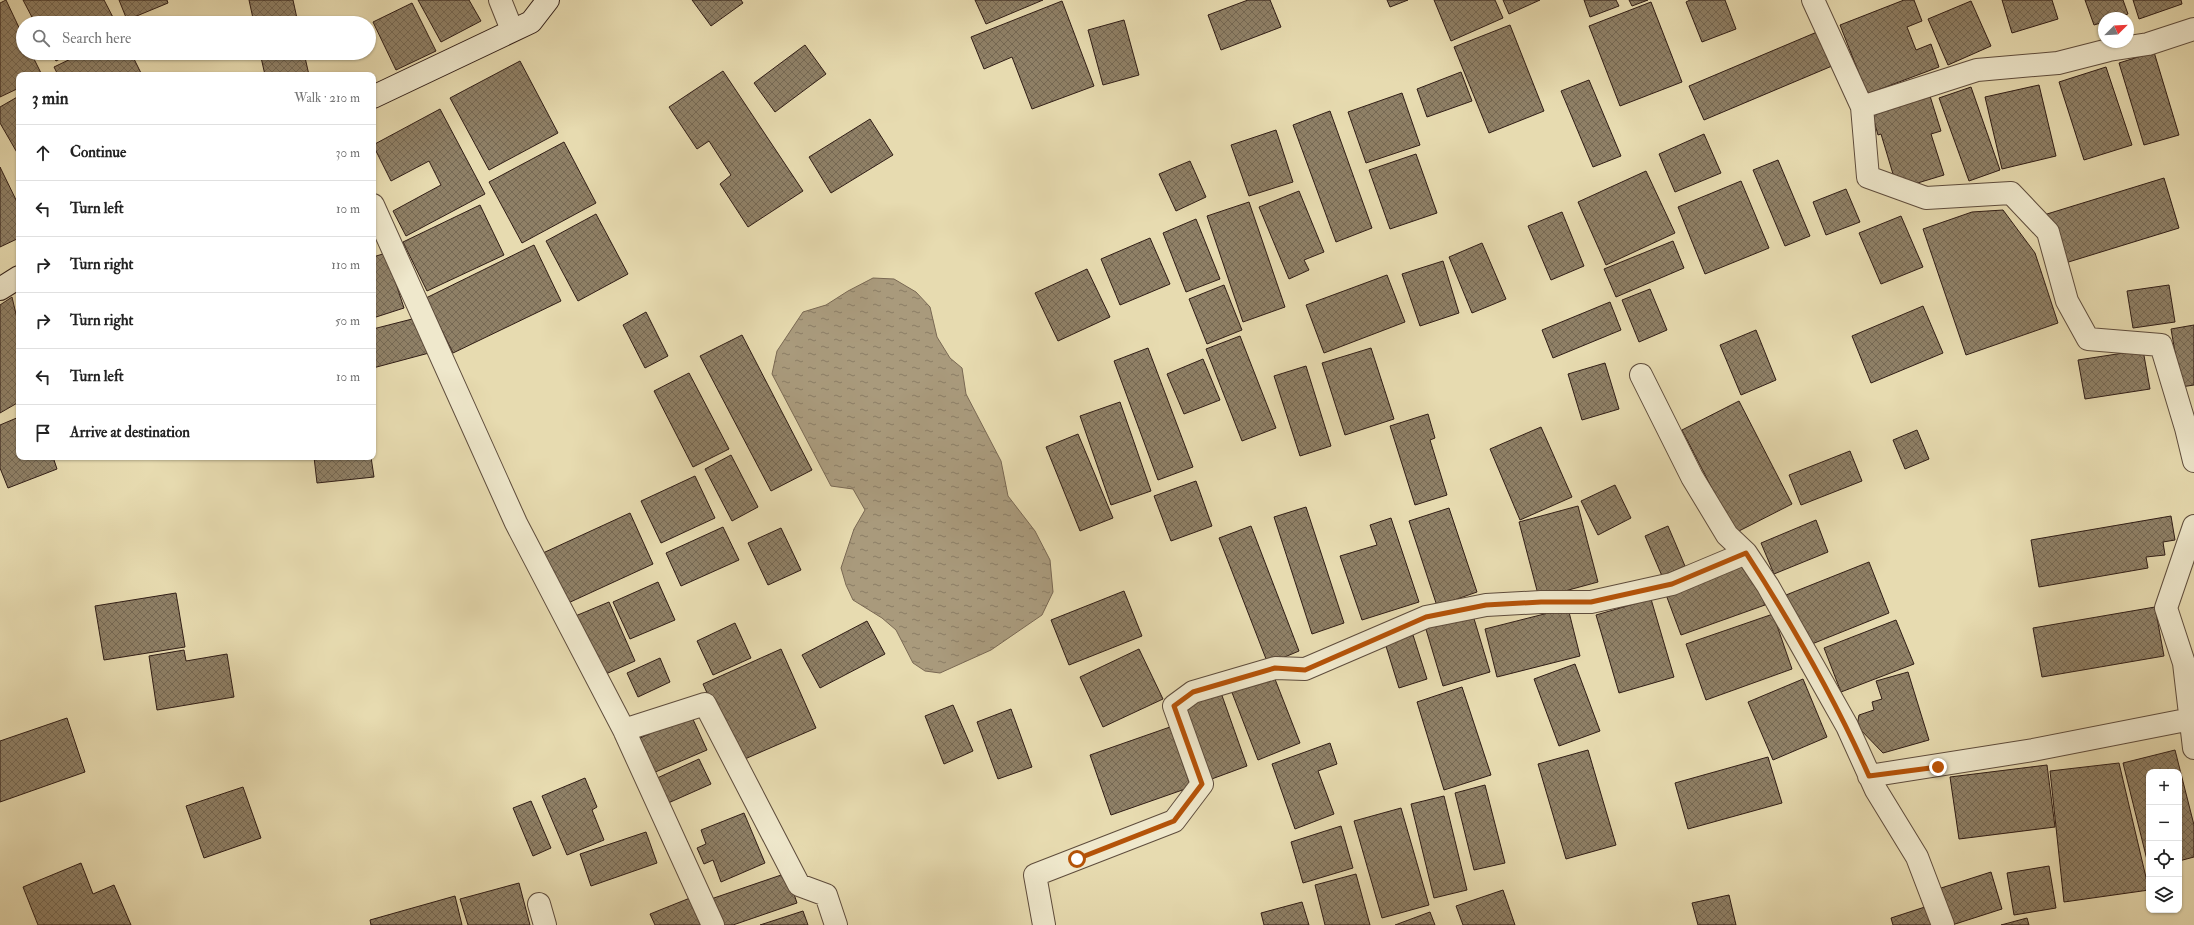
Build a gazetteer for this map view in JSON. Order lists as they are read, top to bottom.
{
  "north": "top right",
  "page": {
    "search": "Search here",
    "heading": ["3 min", "Walk · 210 m"],
    "list": [
      ["Continue", "30 m"],
      ["Turn left", "10 m"],
      ["Turn right", "110 m"],
      ["Turn right", "50 m"],
      ["Turn left", "10 m"],
      "Arrive at destination"
    ],
    "map_buttons": ["+", "−"]
  }
}
